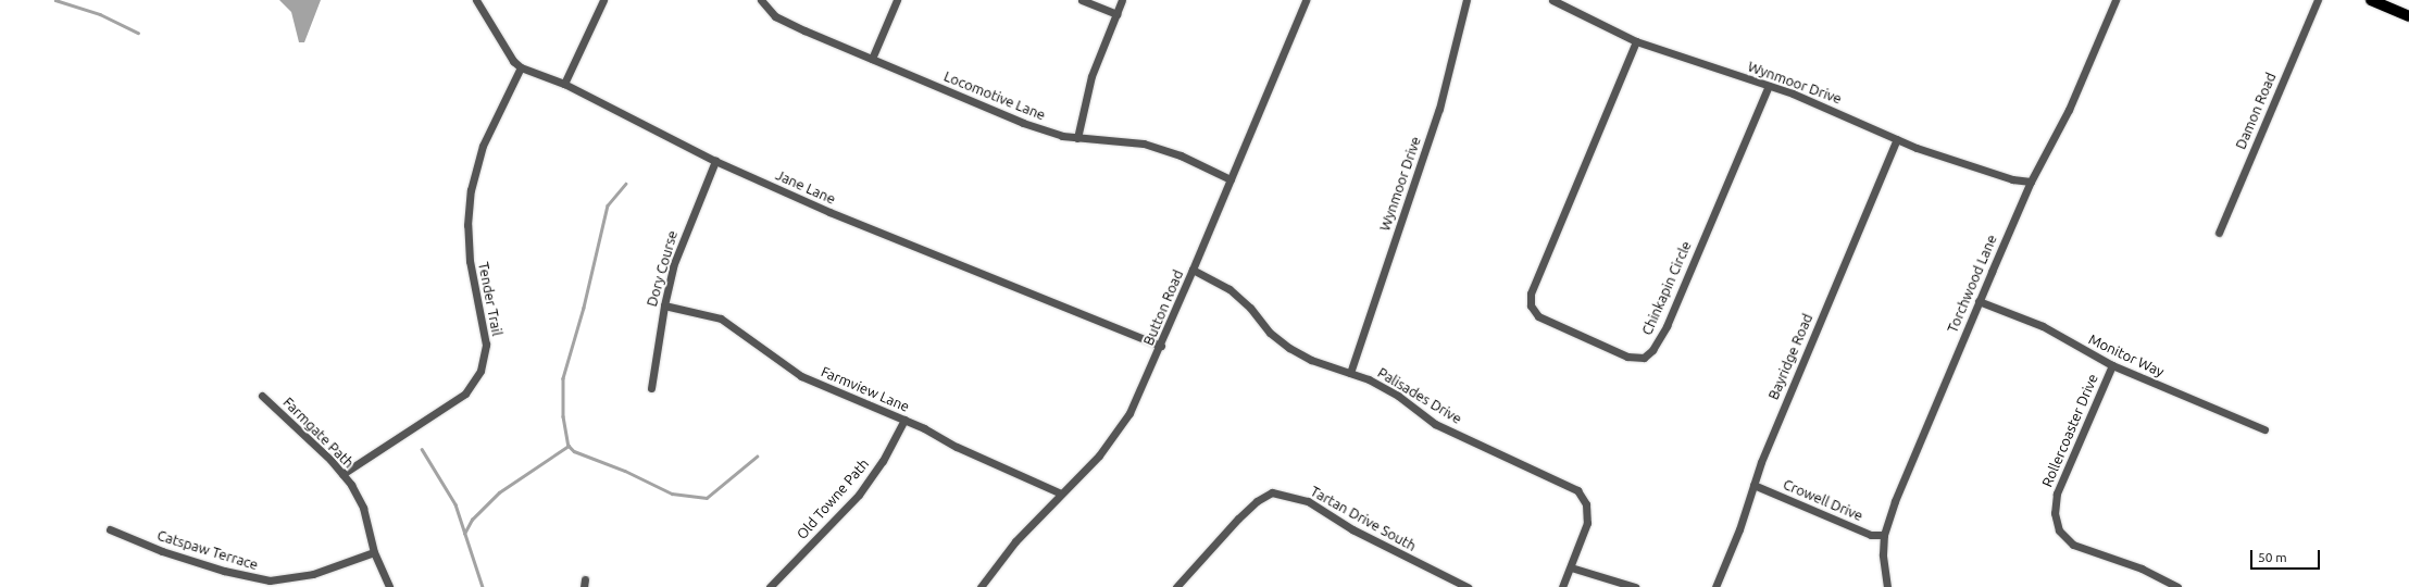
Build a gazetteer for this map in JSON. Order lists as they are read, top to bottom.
{
  "streets": {
    "street": [
      "Wynmoor Drive",
      "Locomotive Lane",
      "Damon Road",
      "Jane Lane",
      "Dory Course",
      "Torchwood Lane",
      "Chinkapin Circle",
      "Tender Trail",
      "Button Road",
      "Monitor Way",
      "Bayridge Road",
      "Farmview Lane",
      "Palisades Drive",
      "Rollercoaster Drive",
      "Farmgate Path",
      "Old Towne Path",
      "Crowell Drive",
      "Tartan Drive South",
      "Catspaw Terrace"
    ]
  },
  "crossings": [
    ["Wynmoor Drive", "Torchwood Lane"],
    ["Wynmoor Drive", "Chinkapin Circle"],
    ["Wynmoor Drive", "Bayridge Road"],
    ["Wynmoor Drive", "Palisades Drive"],
    ["Locomotive Lane", "Button Road"],
    ["Jane Lane", "Dory Course"],
    ["Jane Lane", "Tender Trail"],
    ["Jane Lane", "Button Road"],
    ["Dory Course", "Farmview Lane"],
    ["Torchwood Lane", "Monitor Way"],
    ["Torchwood Lane", "Crowell Drive"],
    ["Tender Trail", "Farmgate Path"],
    ["Button Road", "Farmview Lane"],
    ["Button Road", "Palisades Drive"],
    ["Monitor Way", "Rollercoaster Drive"],
    ["Bayridge Road", "Crowell Drive"],
    ["Farmview Lane", "Old Towne Path"],
    ["Farmgate Path", "Catspaw Terrace"]
  ],
  "scale_bar": "50 m"
}
